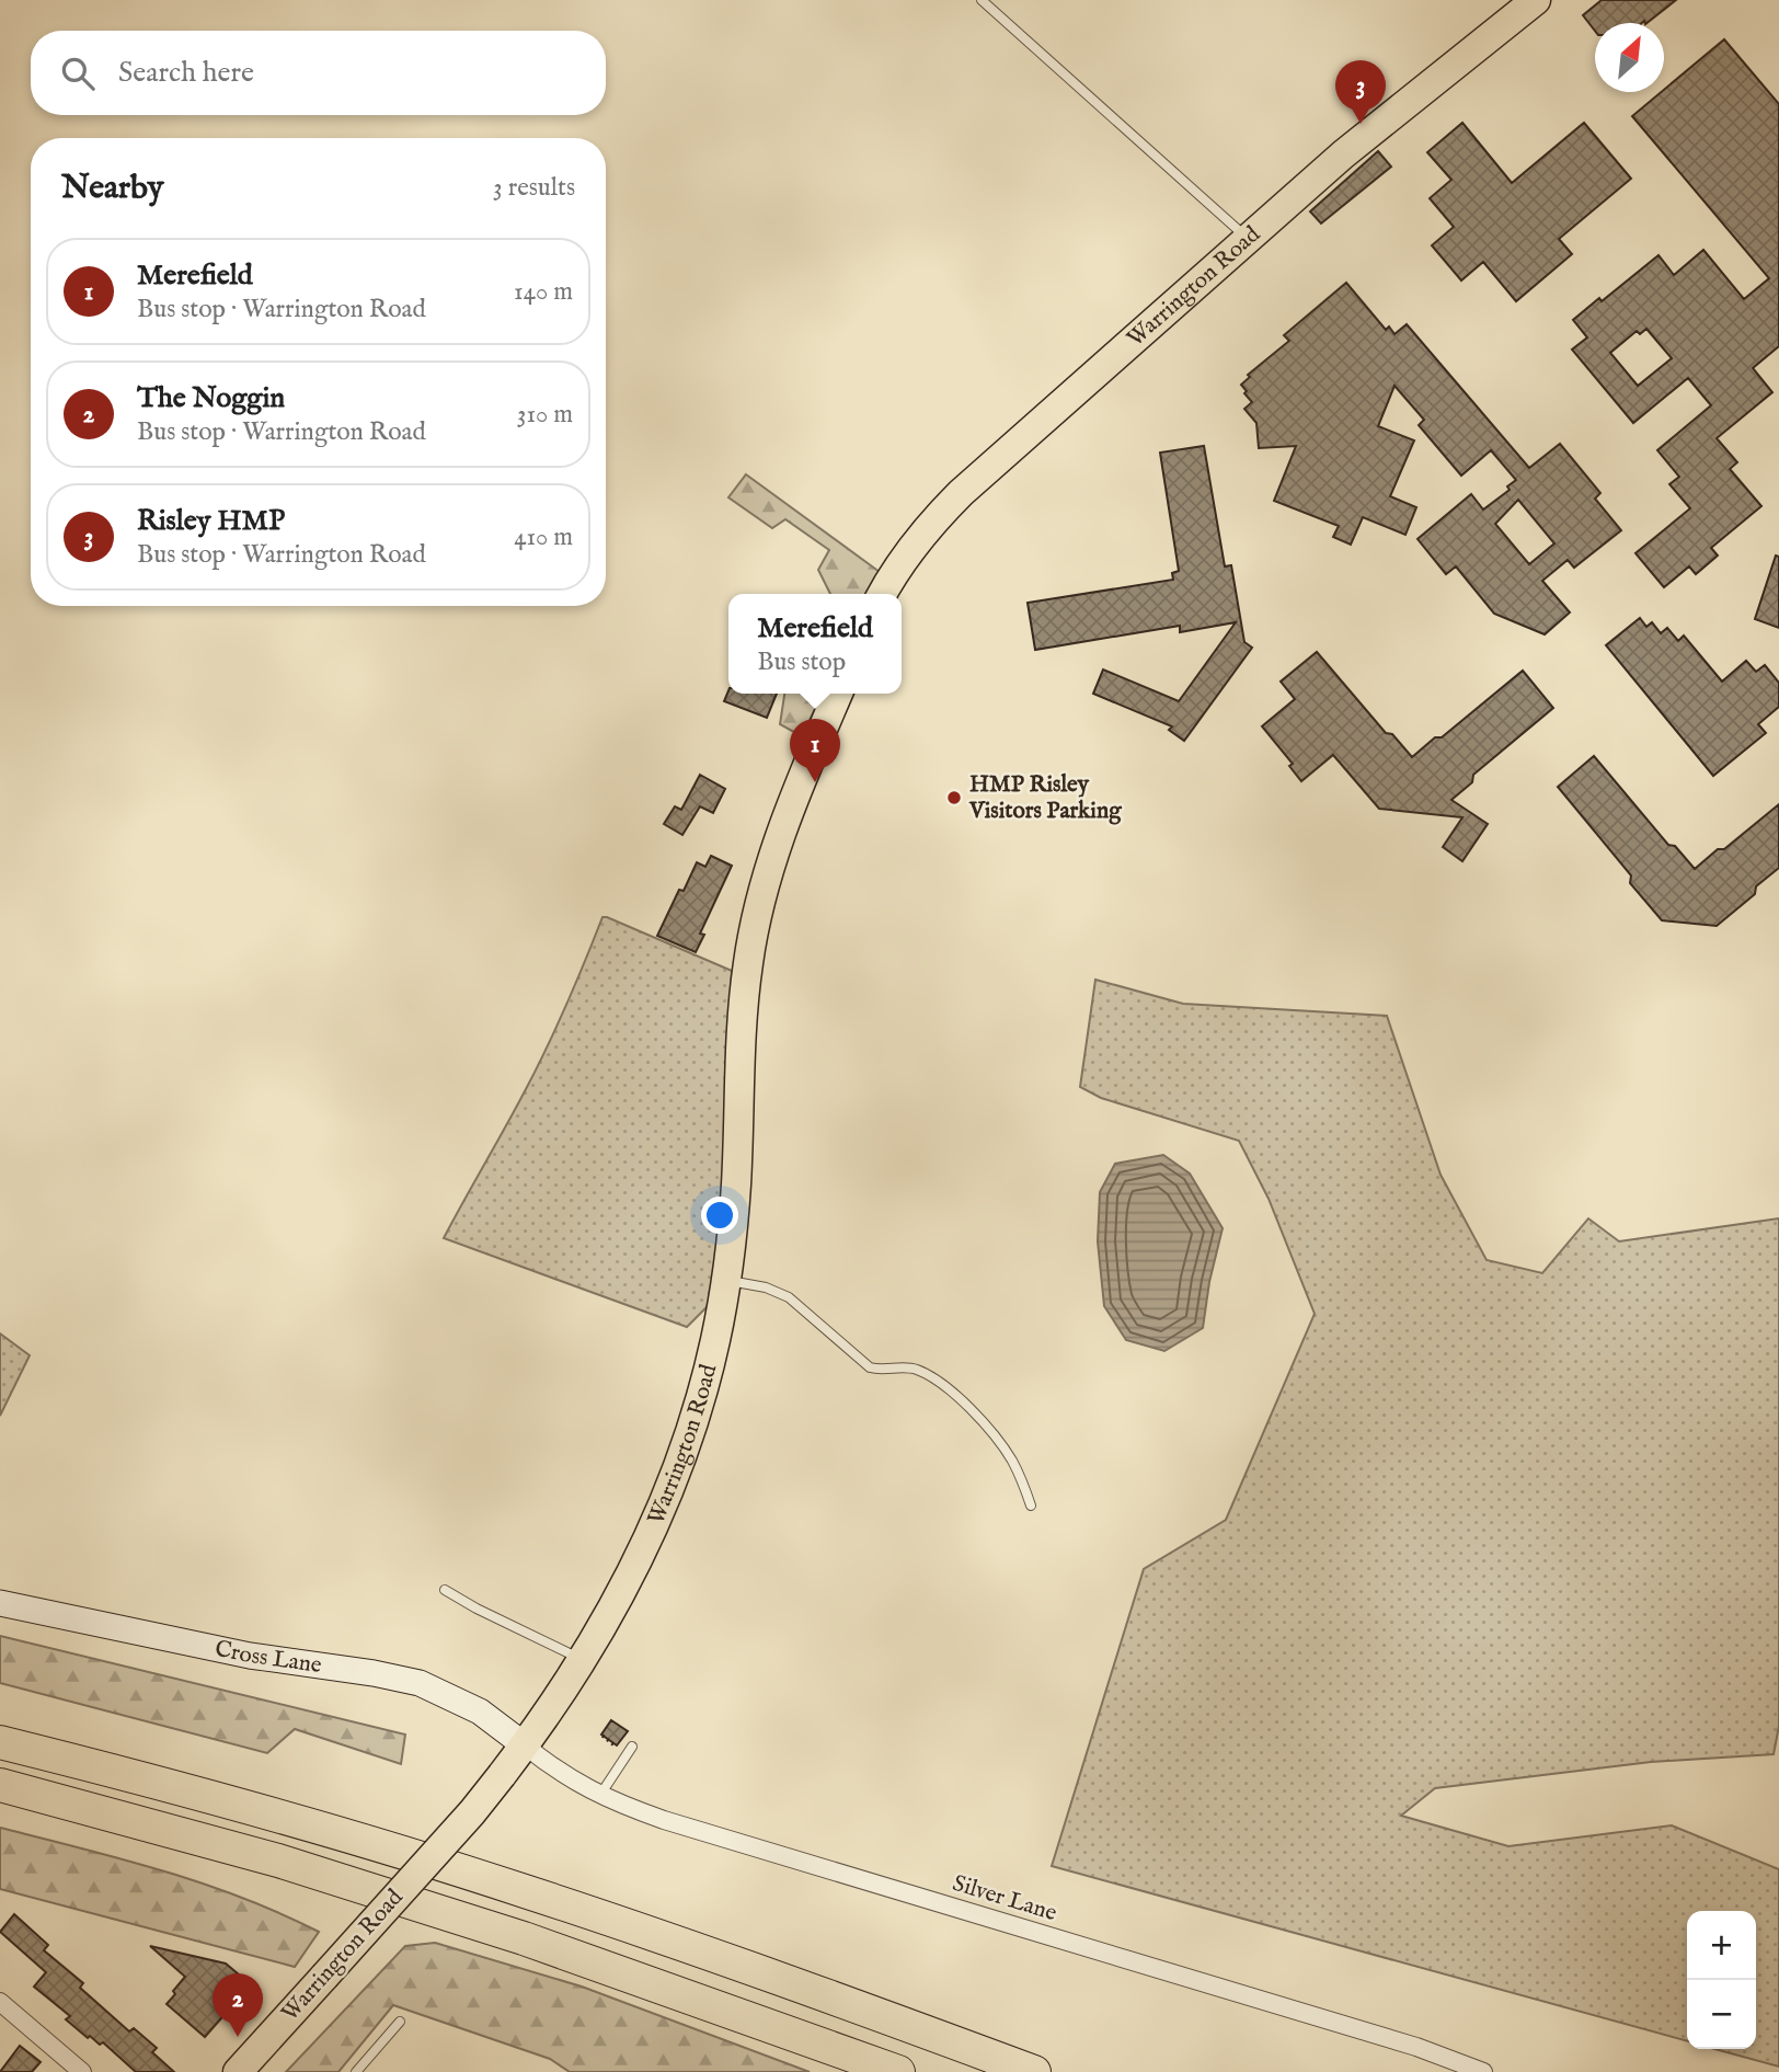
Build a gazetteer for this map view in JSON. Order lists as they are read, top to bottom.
{
  "streets": {
    "main road": ["Warrington Road"],
    "street": ["Cross Lane", "Silver Lane"]
  },
  "crossings": [
    ["Warrington Road", "Cross Lane"],
    ["Warrington Road", "Silver Lane"],
    ["Cross Lane", "Silver Lane"]
  ],
  "places": ["HMP Risley Visitors Parking"],
  "north": "top right",
  "page": {
    "search": "Search here",
    "pins": ["3", "1", "2"],
    "heading": ["Nearby", "3 results"],
    "list": [
      {
        "mark": "1",
        "name": "Merefield",
        "note": "Bus stop · Warrington Road",
        "value": "140 m"
      },
      {
        "mark": "2",
        "name": "The Noggin",
        "note": "Bus stop · Warrington Road",
        "value": "310 m"
      },
      {
        "mark": "3",
        "name": "Risley HMP",
        "note": "Bus stop · Warrington Road",
        "value": "410 m"
      }
    ],
    "popup": ["Merefield", "Bus stop"],
    "map_buttons": ["+", "−"]
  }
}
